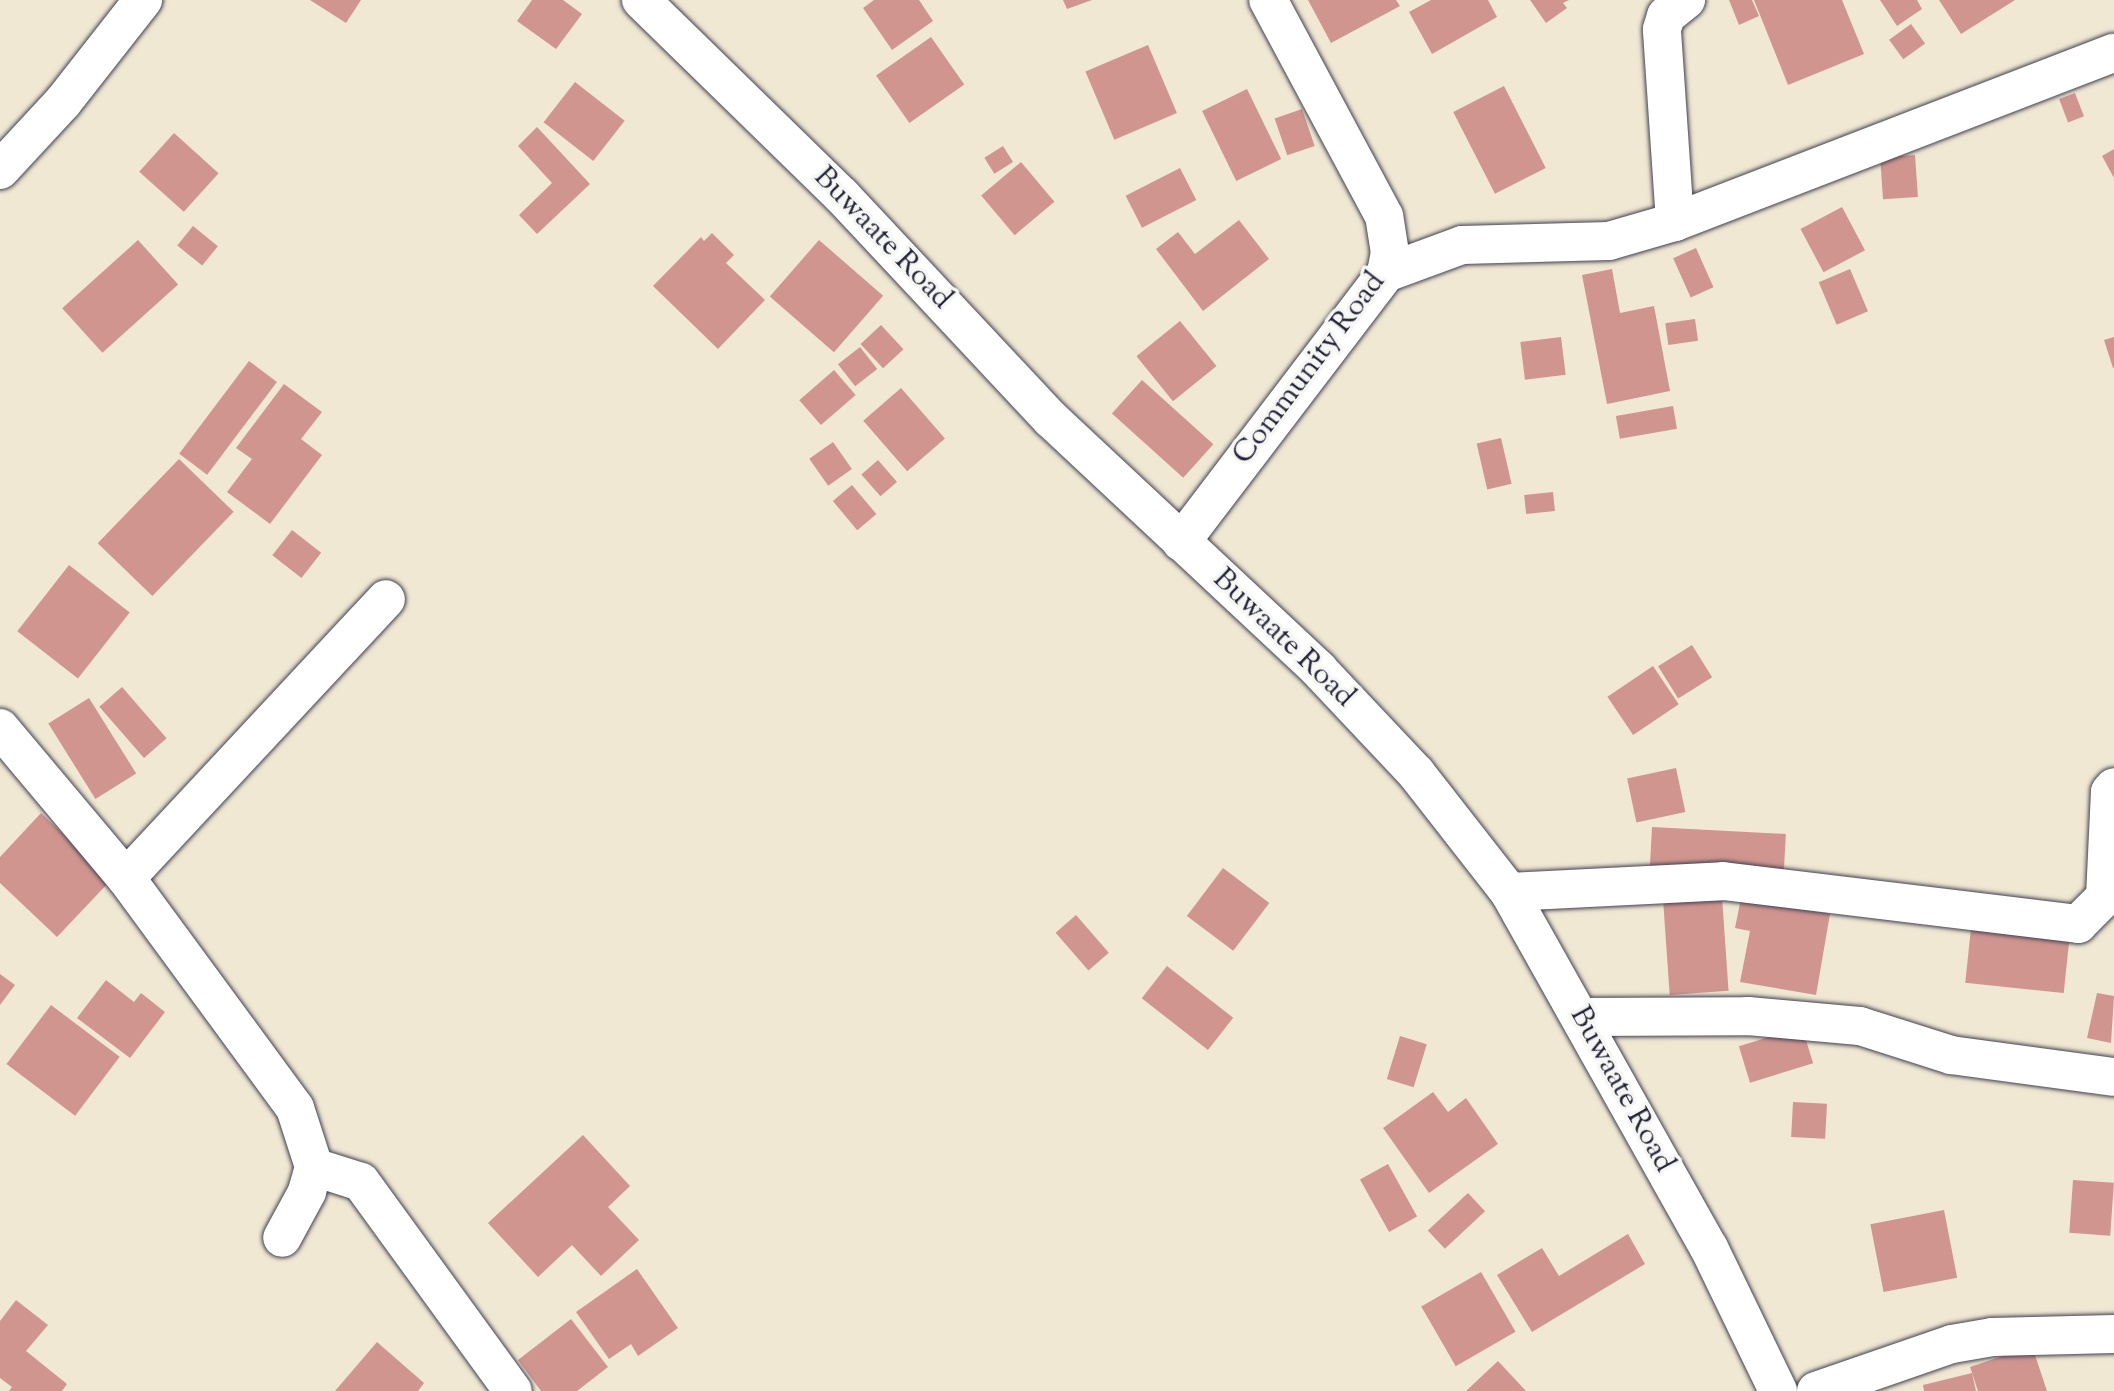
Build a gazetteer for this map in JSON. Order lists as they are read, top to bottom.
{
  "streets": {
    "street": ["Buwaate Road", "Community Road"]
  },
  "crossings": [
    ["Buwaate Road", "Community Road"]
  ]
}
